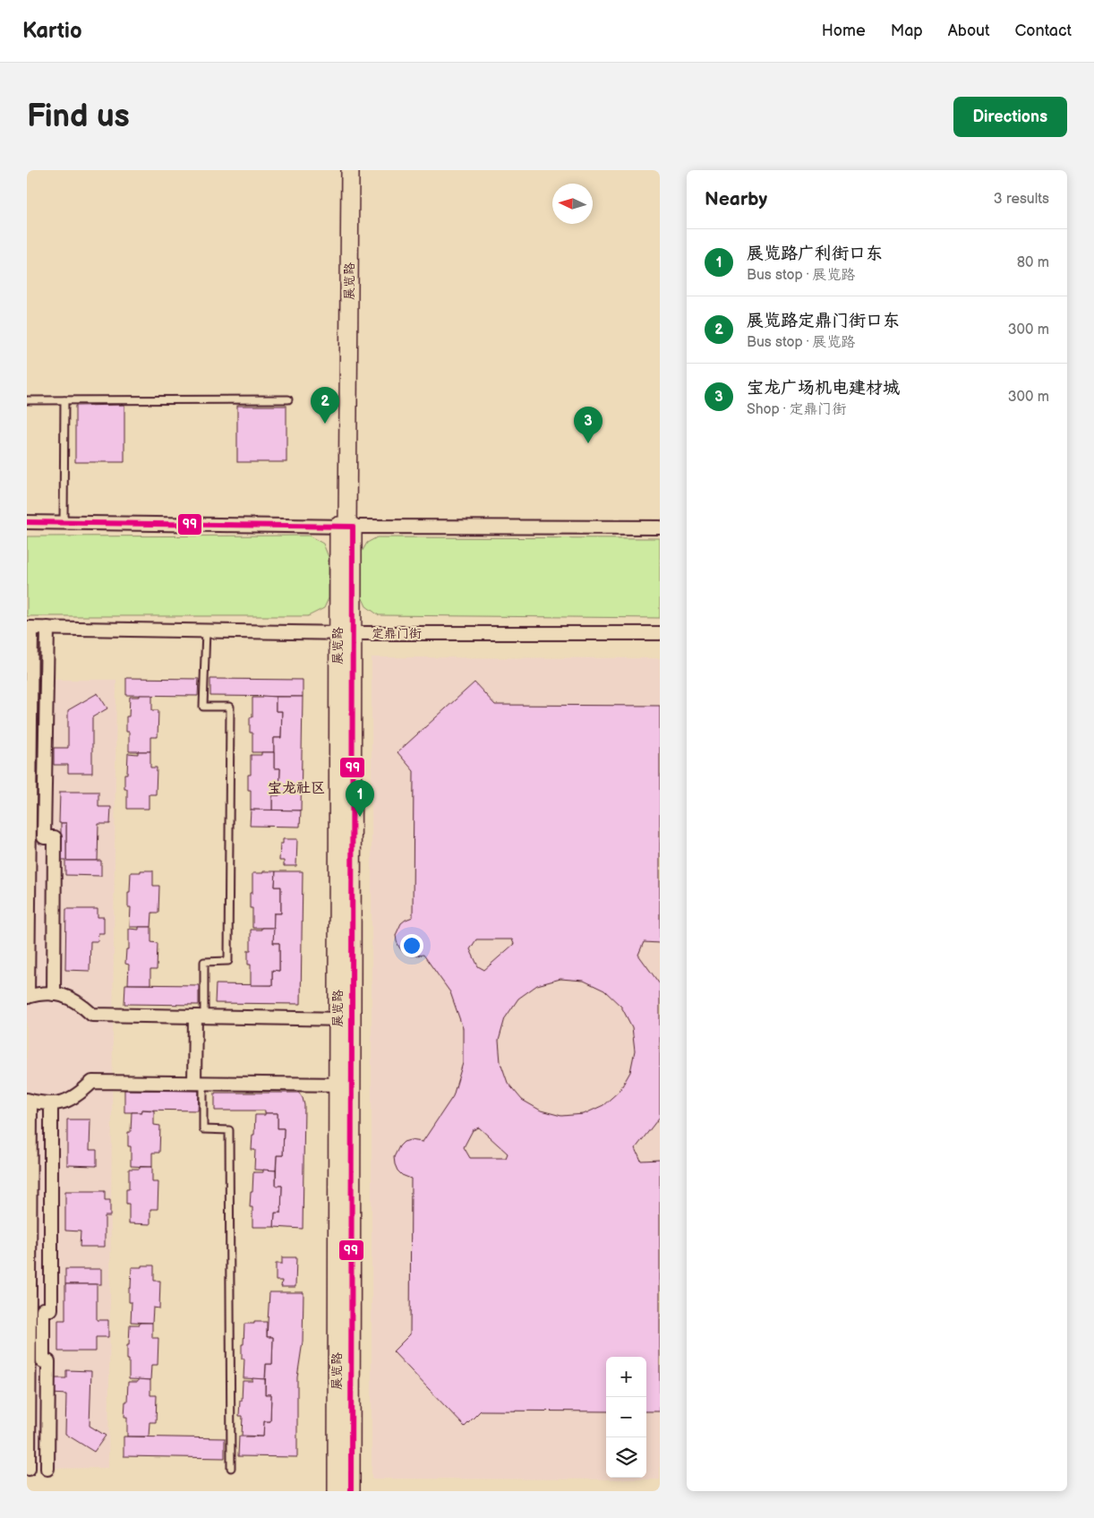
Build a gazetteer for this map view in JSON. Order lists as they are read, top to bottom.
{
  "streets": {
    "street": ["展览路", "定鼎门街"]
  },
  "crossings": [
    ["展览路", "定鼎门街"]
  ],
  "districts": ["宝龙社区"],
  "lines": ["transit line 99"],
  "north": "left",
  "page": {
    "header": "Kartio",
    "nav": [
      "Home",
      "Map",
      "About",
      "Contact"
    ],
    "buttons": "Directions",
    "title": "Find us",
    "heading": ["Nearby", "3 results"],
    "list": [
      {
        "mark": "1",
        "name": "展览路广利街口东",
        "note": "Bus stop · 展览路",
        "value": "80 m"
      },
      {
        "mark": "2",
        "name": "展览路定鼎门街口东",
        "note": "Bus stop · 展览路",
        "value": "300 m"
      },
      {
        "mark": "3",
        "name": "宝龙广场机电建材城",
        "note": "Shop · 定鼎门街",
        "value": "300 m"
      }
    ],
    "pins": ["2", "3", "1"],
    "map_buttons": ["+", "−"]
  }
}
